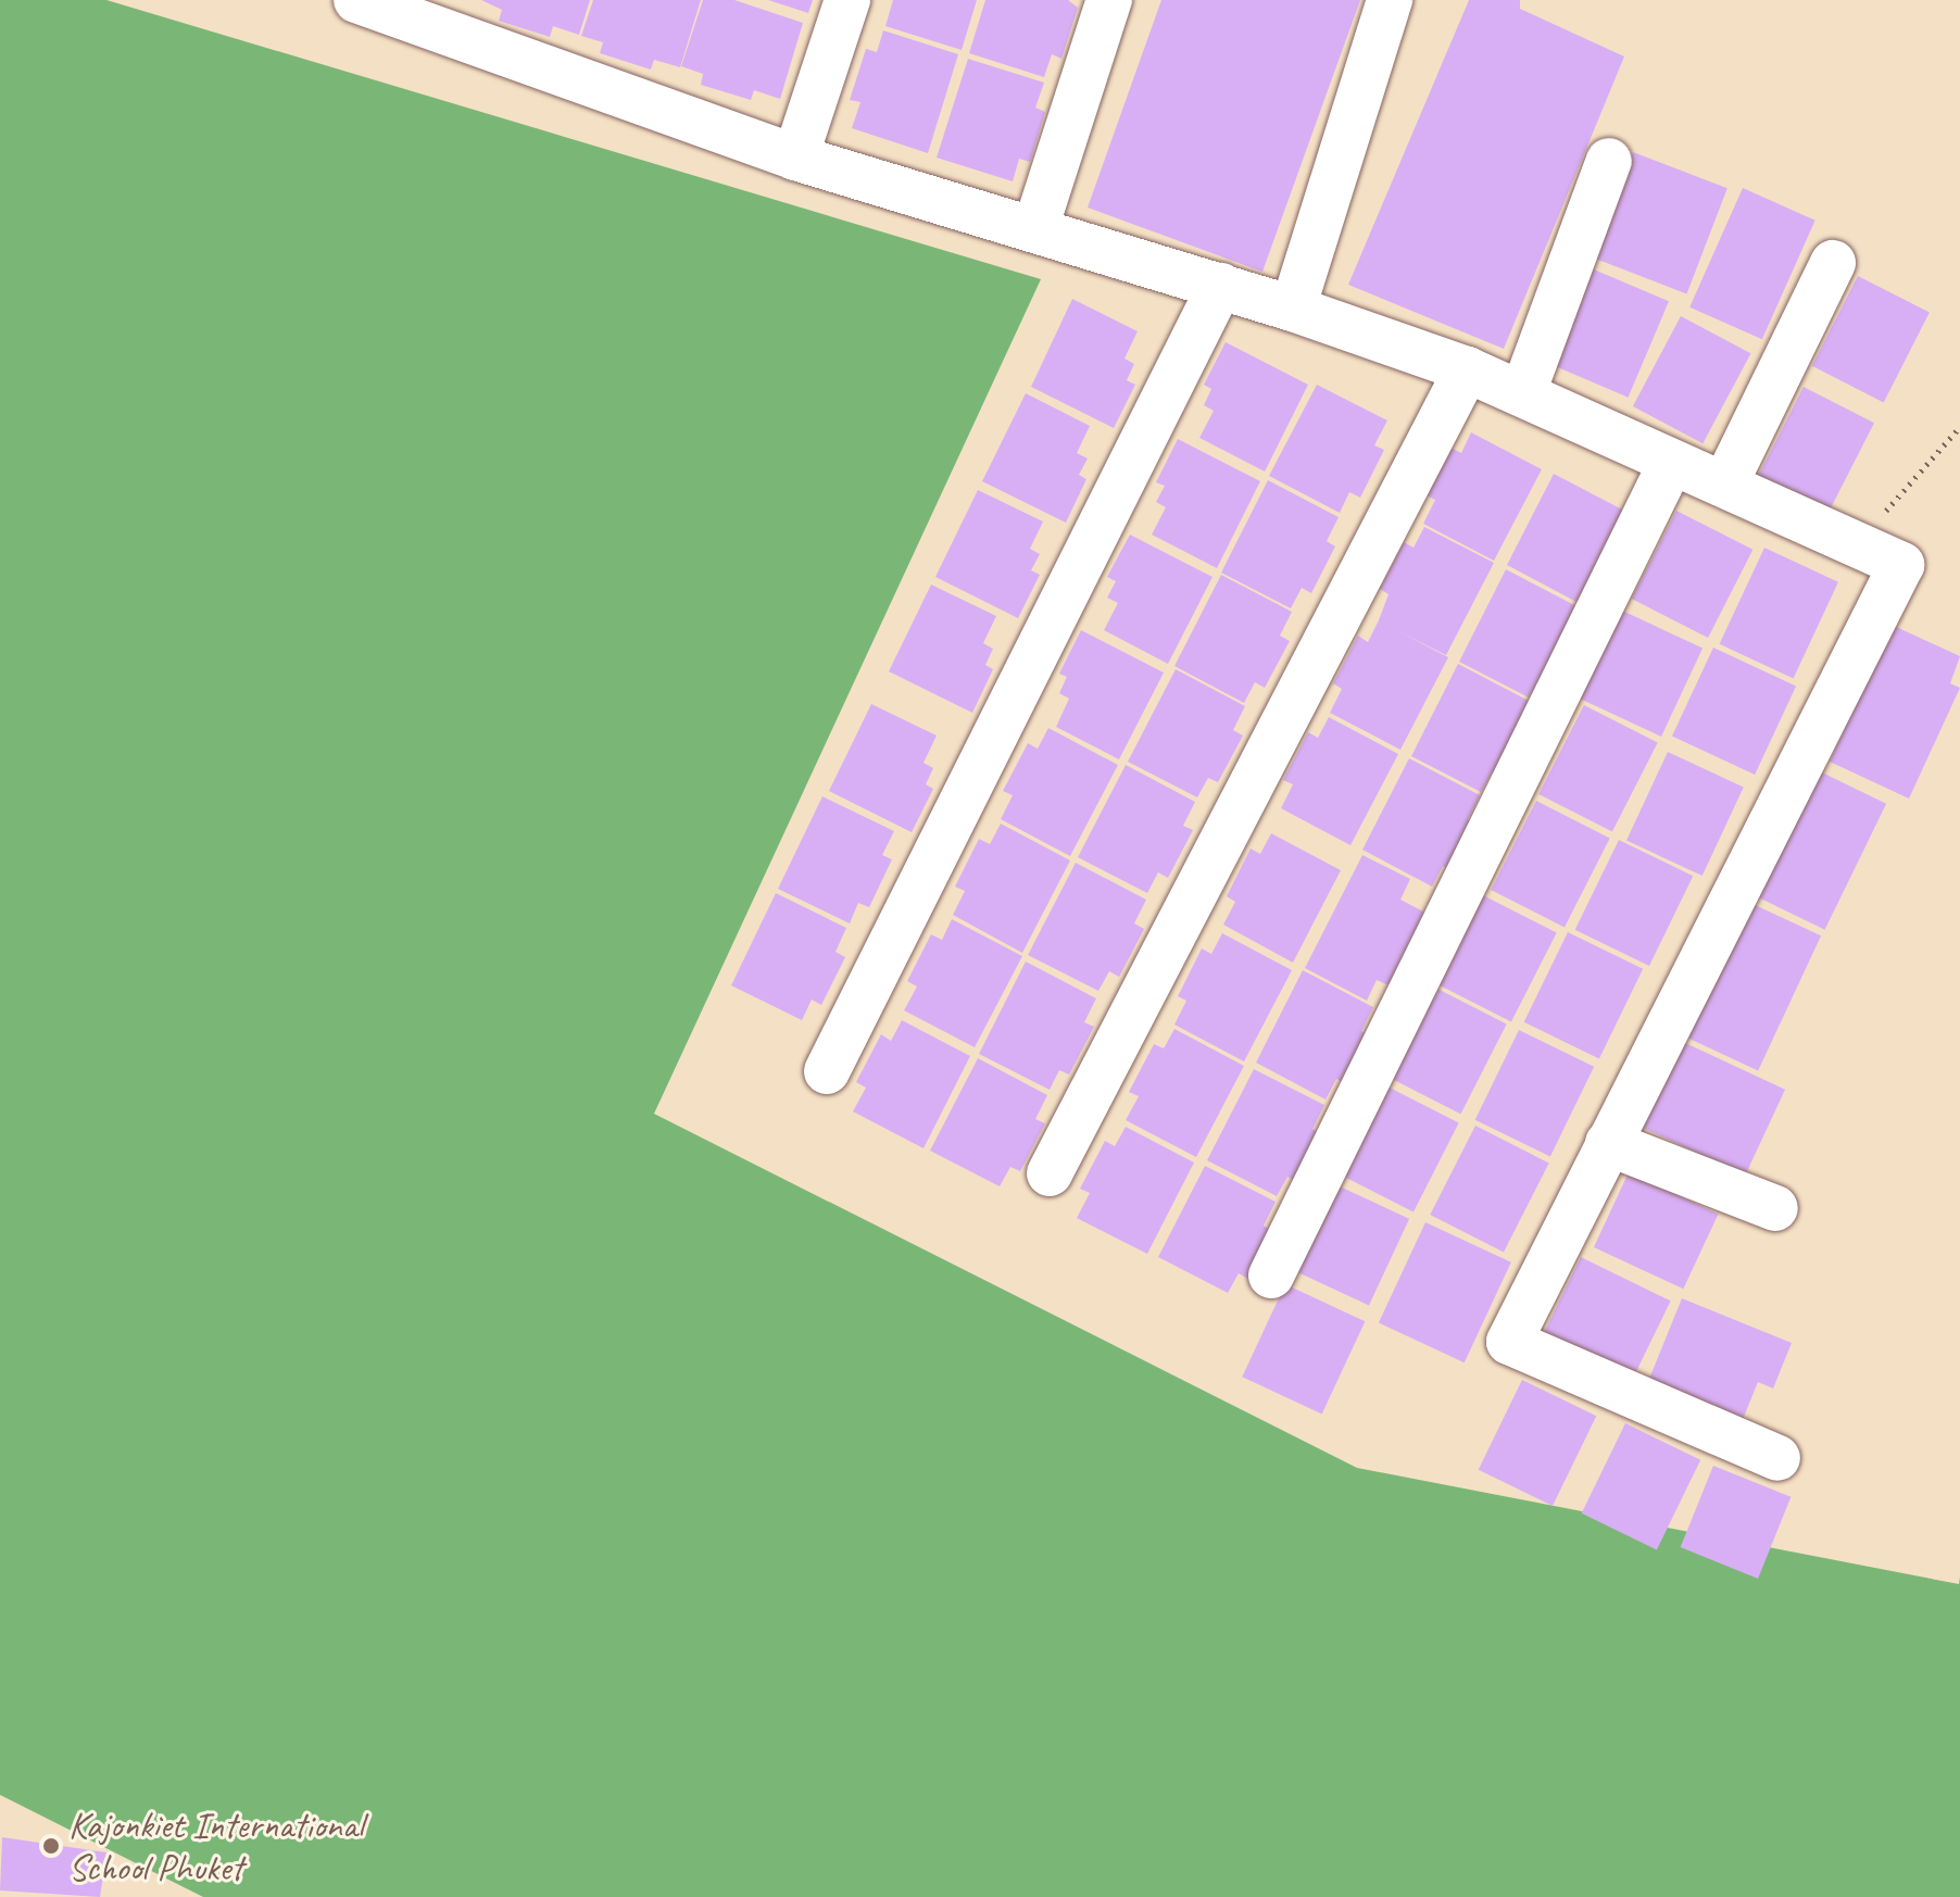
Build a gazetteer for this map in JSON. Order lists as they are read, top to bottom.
{
  "places": ["Kajonkiet International School Phuket"]
}
